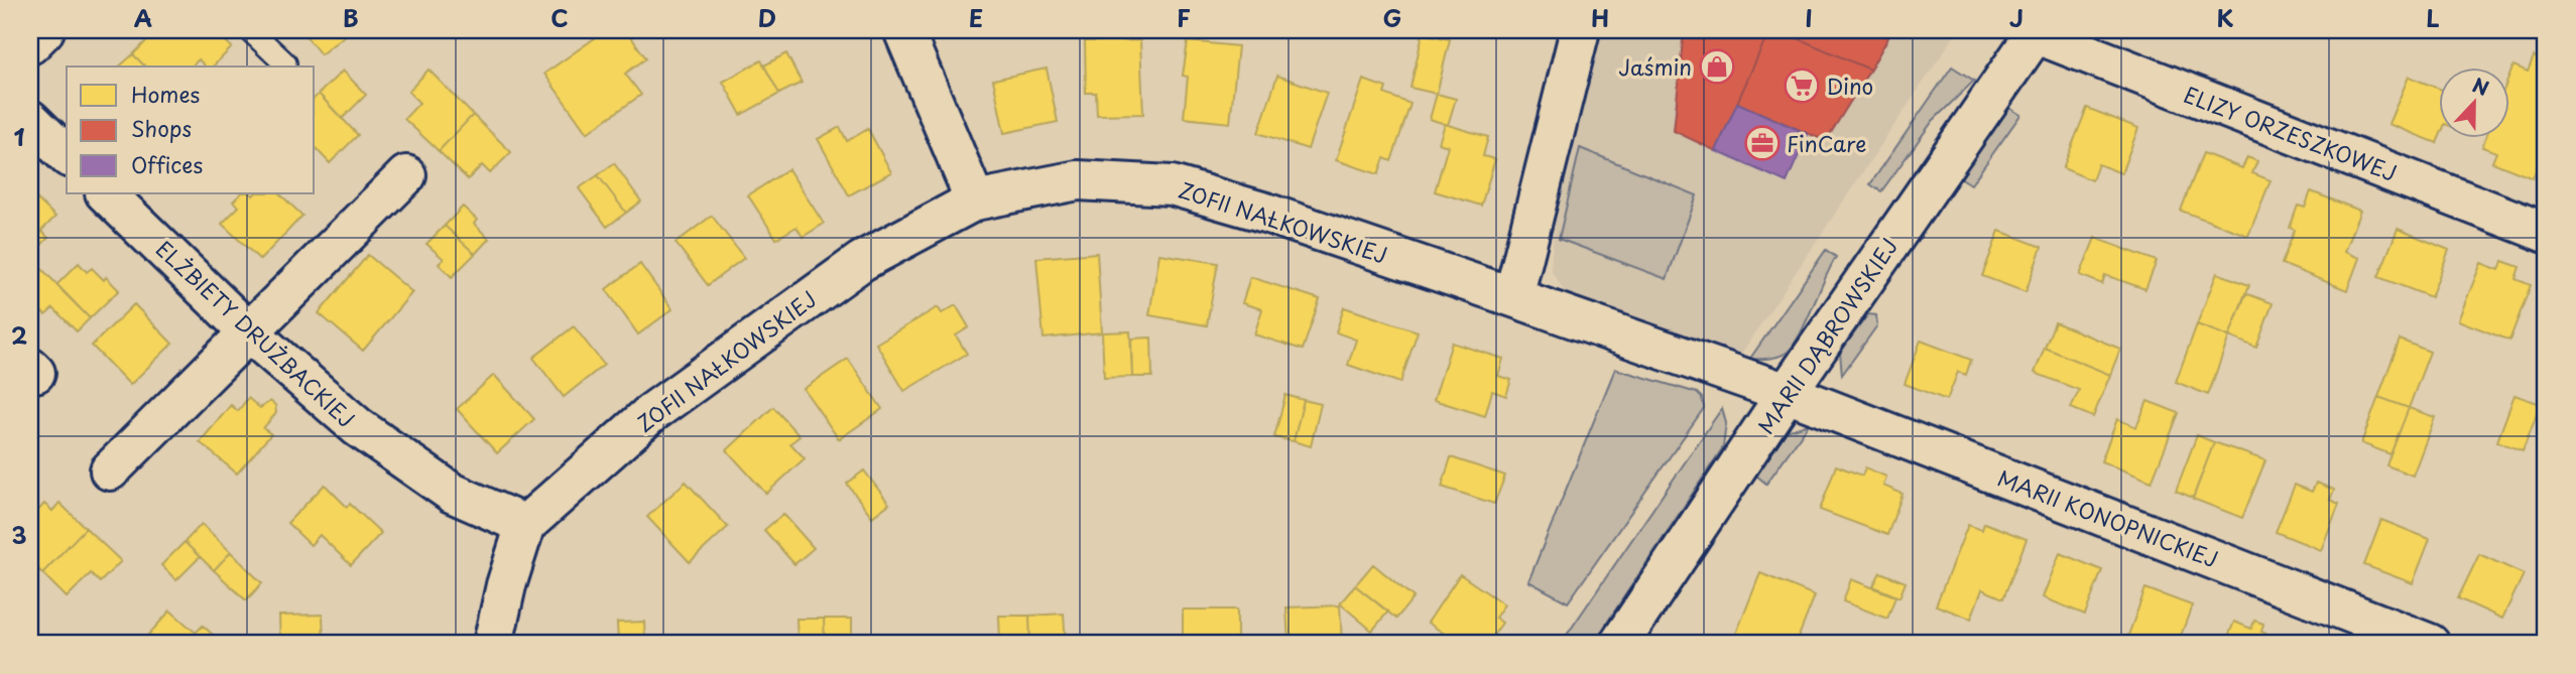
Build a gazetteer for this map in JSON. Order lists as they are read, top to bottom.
{
  "streets": {
    "street": [
      "ELIZY ORZESZKOWEJ",
      "ZOFII NAŁKOWSKIEJ",
      "ELŻBIETY DRUŻBACKIEJ",
      "MARII DĄBROWSKIEJ",
      "MARII KONOPNICKIEJ"
    ]
  },
  "crossings": [
    ["ELIZY ORZESZKOWEJ", "MARII DĄBROWSKIEJ"],
    ["ZOFII NAŁKOWSKIEJ", "ELŻBIETY DRUŻBACKIEJ"],
    ["ZOFII NAŁKOWSKIEJ", "MARII DĄBROWSKIEJ"],
    ["ZOFII NAŁKOWSKIEJ", "MARII KONOPNICKIEJ"],
    ["MARII DĄBROWSKIEJ", "MARII KONOPNICKIEJ"]
  ],
  "places": {
    "shop": ["Jaśmin"],
    "supermarket": ["Dino"],
    "office": ["FinCare"]
  },
  "legend": ["Homes", "Shops", "Offices"],
  "north": "top",
  "grid": {
    "columns": [
      "A",
      "B",
      "C",
      "D",
      "E",
      "F",
      "G",
      "H",
      "I",
      "J",
      "K",
      "L"
    ],
    "rows": ["1", "2", "3"]
  }
}
